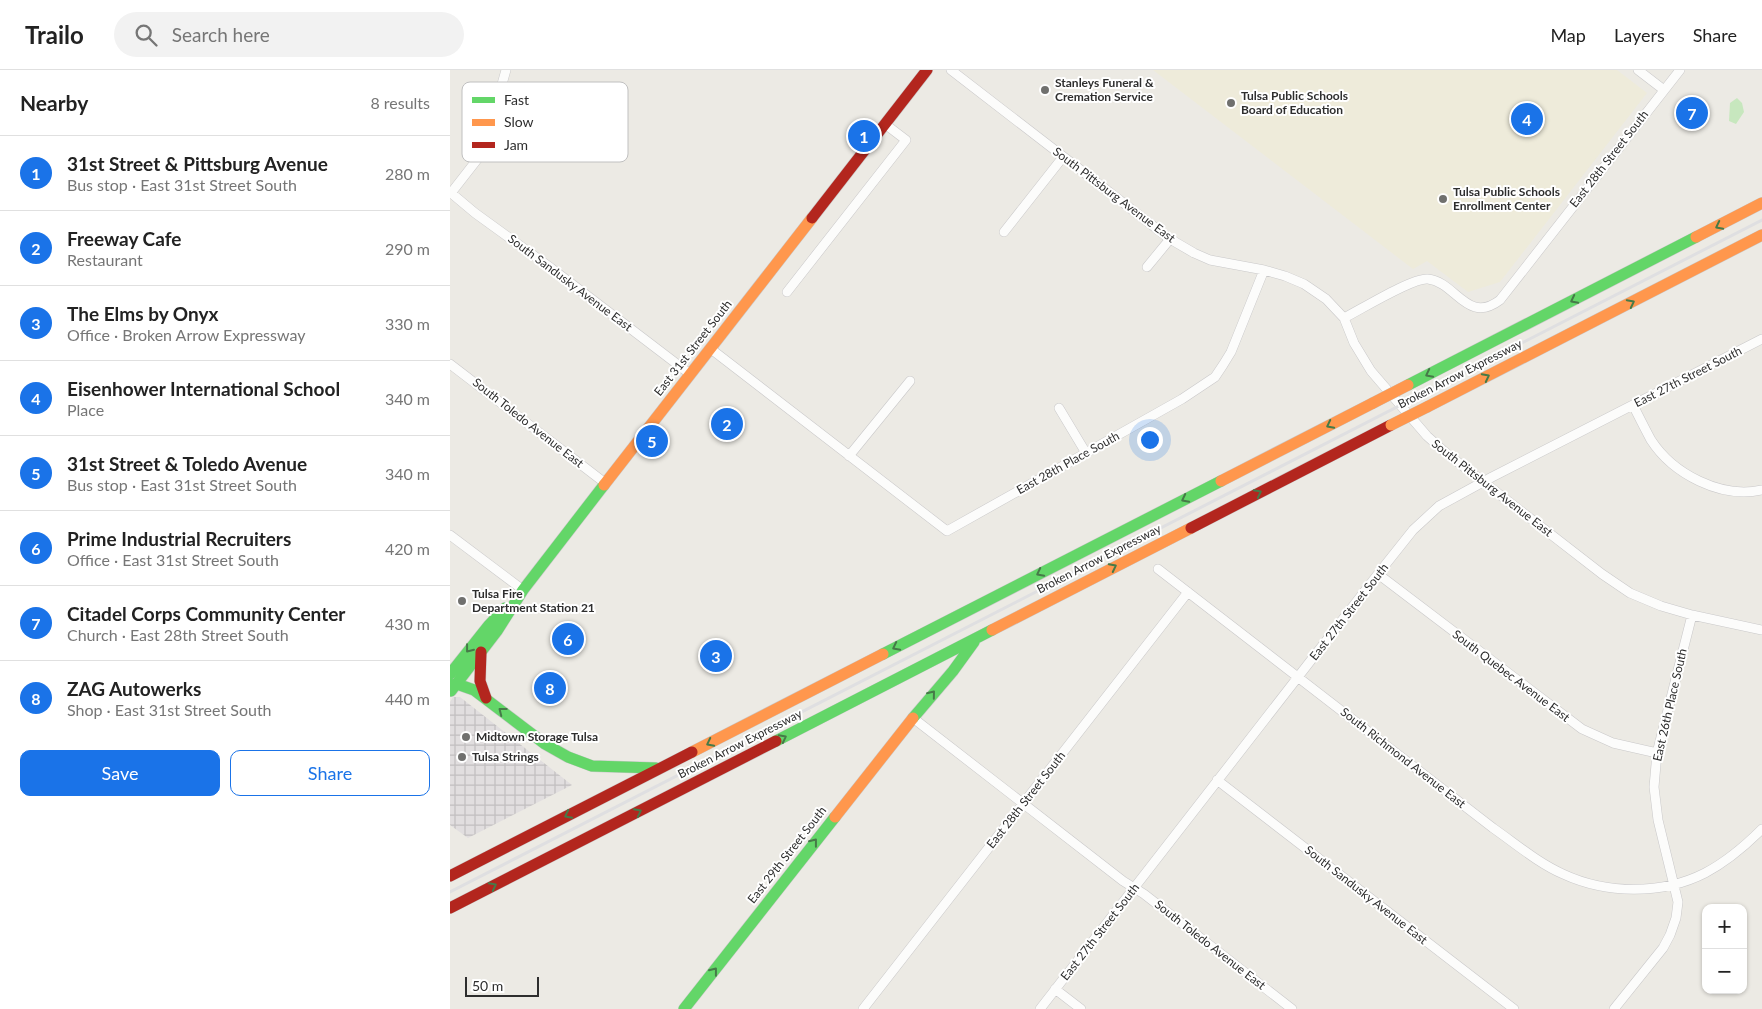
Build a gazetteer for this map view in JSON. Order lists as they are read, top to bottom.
{
  "streets": {
    "main road": ["East 31st Street South", "Broken Arrow Expressway", "East 29th Street South"],
    "street": [
      "East 28th Street South",
      "South Pittsburg Avenue East",
      "South Sandusky Avenue East",
      "East 27th Street South",
      "South Toledo Avenue East",
      "East 28th Place South",
      "South Quebec Avenue East",
      "East 26th Place South",
      "South Richmond Avenue East"
    ]
  },
  "crossings": [
    ["East 28th Street South", "South Pittsburg Avenue East"],
    ["East 28th Street South", "South Toledo Avenue East"],
    ["East 28th Street South", "South Richmond Avenue East"],
    ["South Pittsburg Avenue East", "East 27th Street South"],
    ["South Pittsburg Avenue East", "East 28th Place South"],
    ["South Pittsburg Avenue East", "East 26th Place South"],
    ["South Sandusky Avenue East", "East 31st Street South"],
    ["South Sandusky Avenue East", "East 27th Street South"],
    ["East 31st Street South", "South Toledo Avenue East"],
    ["Broken Arrow Expressway", "East 29th Street South"],
    ["East 27th Street South", "South Toledo Avenue East"],
    ["East 27th Street South", "South Quebec Avenue East"],
    ["East 27th Street South", "South Richmond Avenue East"],
    ["South Toledo Avenue East", "East 29th Street South"],
    ["South Quebec Avenue East", "East 26th Place South"],
    ["East 26th Place South", "South Richmond Avenue East"]
  ],
  "one_way": ["East 29th Street South"],
  "places": [
    "Stanleys Funeral & Cremation Service",
    "Tulsa Public Schools Board of Education",
    "Tulsa Public Schools Enrollment Center",
    "Tulsa Fire Department Station 21",
    "Midtown Storage Tulsa",
    "Tulsa Strings"
  ],
  "legend": ["Fast", "Slow", "Jam"],
  "scale_bar": "50 m",
  "page": {
    "header": "Trailo",
    "search": "Search here",
    "nav": ["Map", "Layers", "Share"],
    "heading": ["Nearby", "8 results"],
    "pins": [
      "7",
      "4",
      "1",
      "2",
      "5",
      "6",
      "3",
      "8"
    ],
    "list": [
      {
        "mark": "1",
        "name": "31st Street & Pittsburg Avenue",
        "note": "Bus stop · East 31st Street South",
        "value": "280 m"
      },
      {
        "mark": "2",
        "name": "Freeway Cafe",
        "note": "Restaurant",
        "value": "290 m"
      },
      {
        "mark": "3",
        "name": "The Elms by Onyx",
        "note": "Office · Broken Arrow Expressway",
        "value": "330 m"
      },
      {
        "mark": "4",
        "name": "Eisenhower International School",
        "note": "Place",
        "value": "340 m"
      },
      {
        "mark": "5",
        "name": "31st Street & Toledo Avenue",
        "note": "Bus stop · East 31st Street South",
        "value": "340 m"
      },
      {
        "mark": "6",
        "name": "Prime Industrial Recruiters",
        "note": "Office · East 31st Street South",
        "value": "420 m"
      },
      {
        "mark": "7",
        "name": "Citadel Corps Community Center",
        "note": "Church · East 28th Street South",
        "value": "430 m"
      },
      {
        "mark": "8",
        "name": "ZAG Autowerks",
        "note": "Shop · East 31st Street South",
        "value": "440 m"
      }
    ],
    "buttons": ["Save", "Share"],
    "map_buttons": ["+", "−"],
    "scale": "50 m"
  }
}
